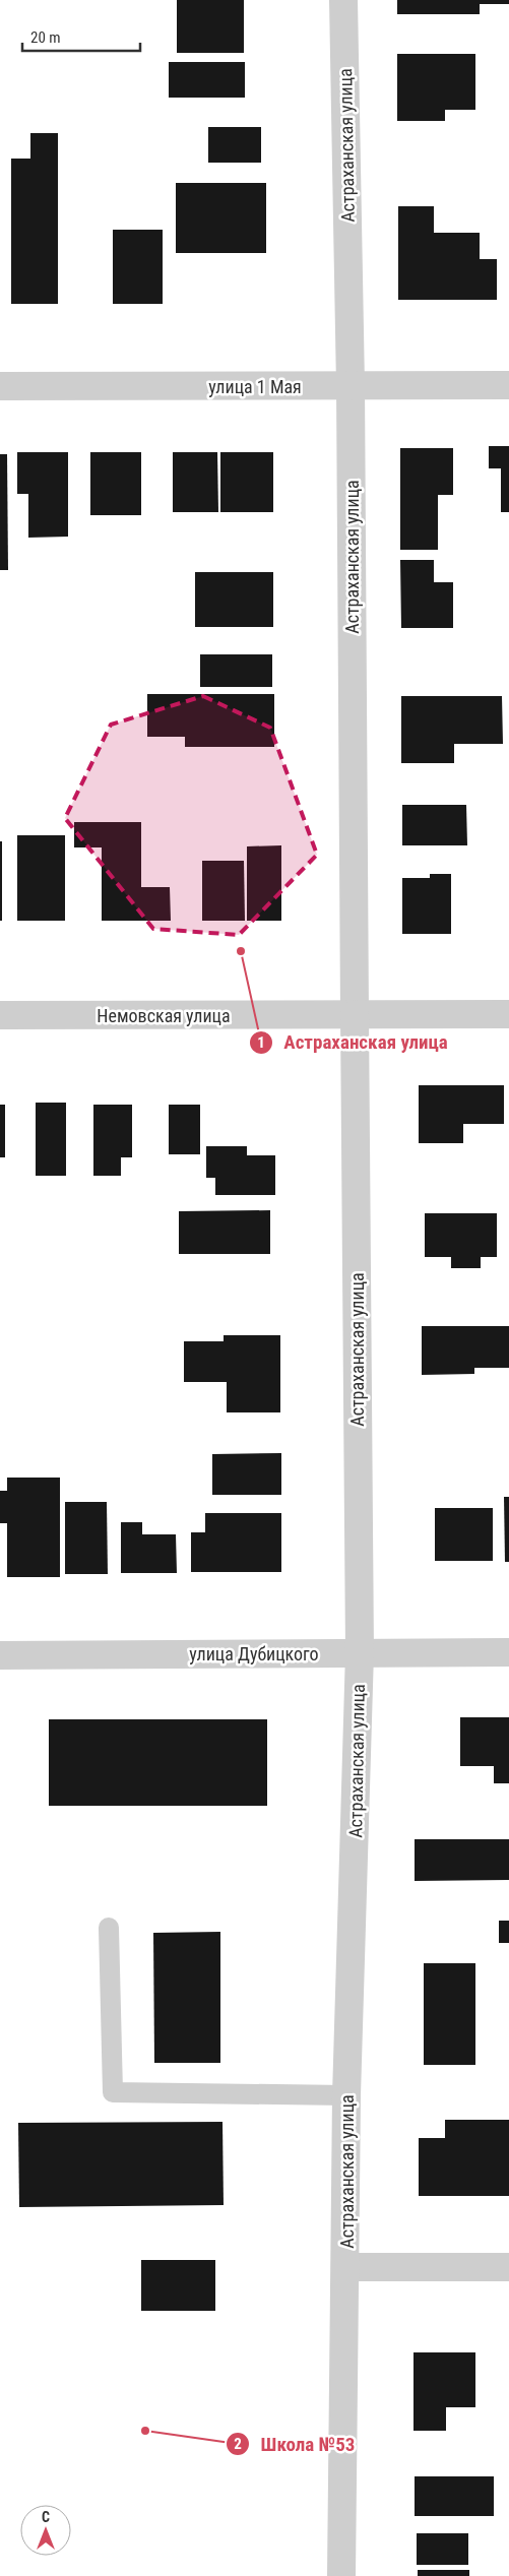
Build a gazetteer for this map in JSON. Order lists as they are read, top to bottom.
{
  "streets": {
    "street": [
      "Астраханская улица",
      "улица 1 Мая",
      "Немовская улица",
      "улица Дубицкого"
    ]
  },
  "crossings": [
    ["Астраханская улица", "улица 1 Мая"],
    ["Астраханская улица", "Немовская улица"],
    ["Астраханская улица", "улица Дубицкого"]
  ],
  "places": ["Астраханская улица", "Школа №53"],
  "scale_bar": "20 m",
  "north": "top"
}
